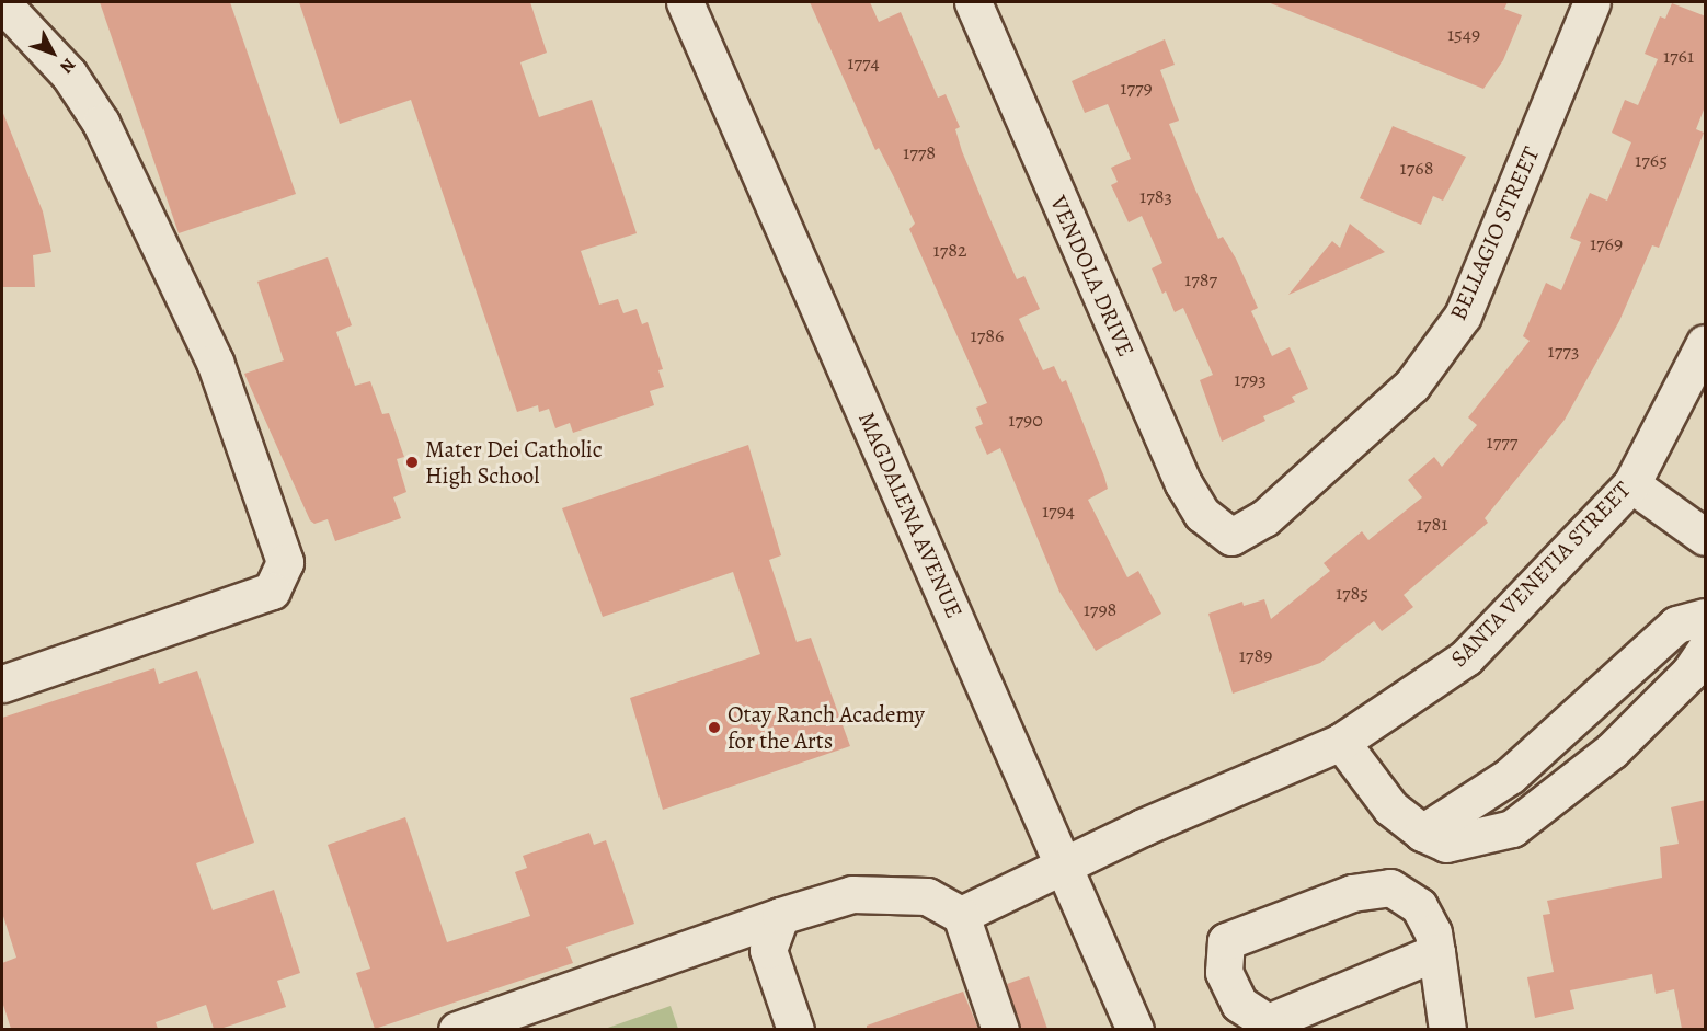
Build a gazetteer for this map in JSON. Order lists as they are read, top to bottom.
{
  "streets": {
    "street": [
      "BELLAGIO STREET",
      "VENDOLA DRIVE",
      "MAGDALENA AVENUE",
      "SANTA VENETIA STREET"
    ]
  },
  "crossings": [
    ["BELLAGIO STREET", "VENDOLA DRIVE"],
    ["MAGDALENA AVENUE", "SANTA VENETIA STREET"]
  ],
  "places": ["Mater Dei Catholic High School", "Otay Ranch Academy for the Arts"],
  "house_numbers": [
    "1549",
    "1761",
    "1774",
    "1779",
    "1778",
    "1765",
    "1768",
    "1783",
    "1769",
    "1782",
    "1787",
    "1786",
    "1773",
    "1793",
    "1790",
    "1777",
    "1794",
    "1781",
    "1785",
    "1798",
    "1789"
  ],
  "north": "bottom right"
}
